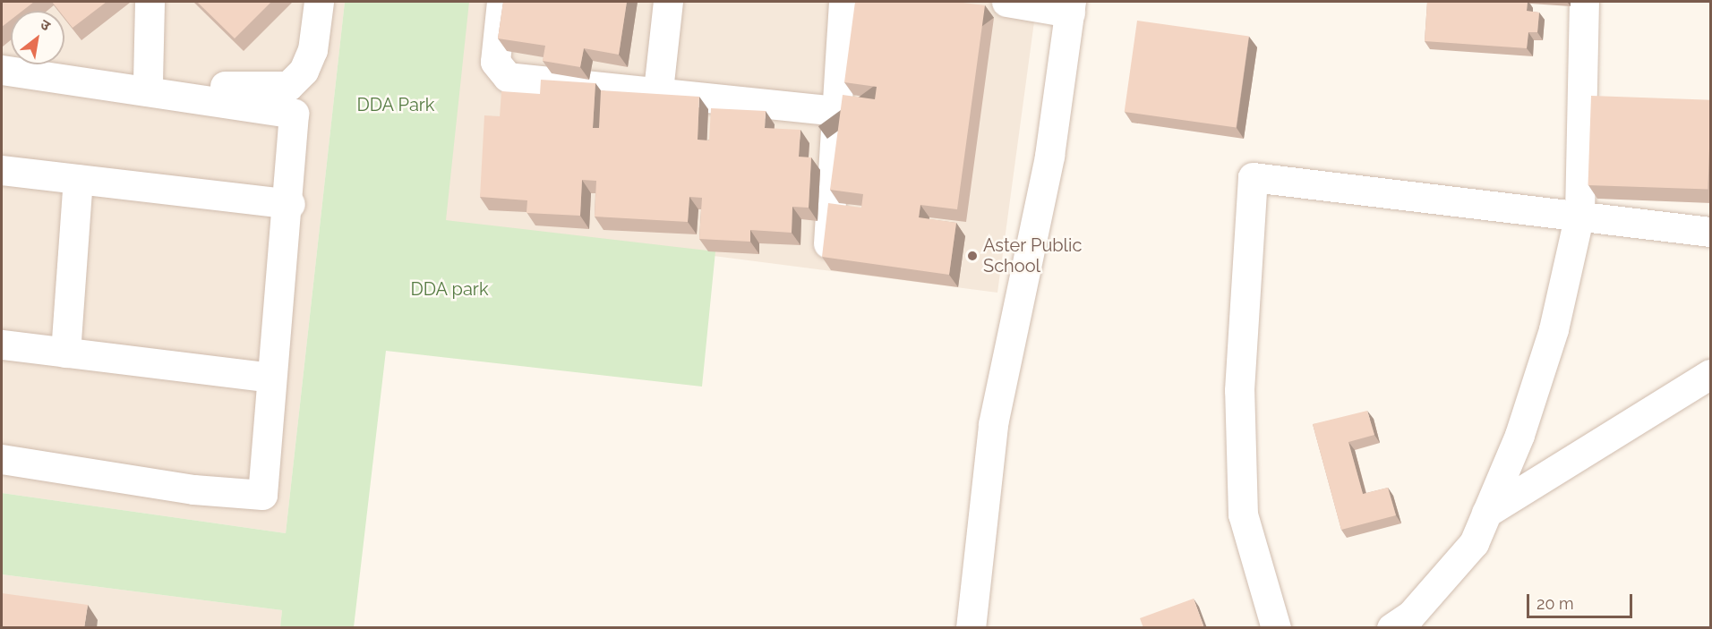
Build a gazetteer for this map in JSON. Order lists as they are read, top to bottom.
{
  "parks": ["DDA Park", "DDA park"],
  "places": ["Aster Public School"],
  "scale_bar": "20 m",
  "north": "top right"
}
